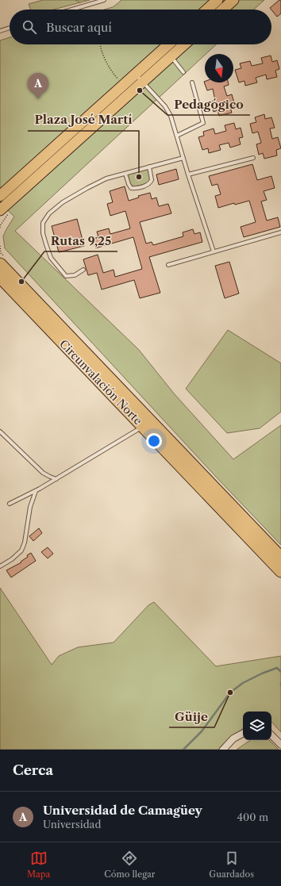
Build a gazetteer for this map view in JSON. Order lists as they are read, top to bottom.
{
  "streets": {
    "highway": ["Circunvalación Norte"]
  },
  "places": [
    "Pedagógico",
    "Plaza José Martí",
    "Rutas 9,25",
    "Güije"
  ],
  "north": "bottom",
  "page": {
    "search": "Buscar aquí",
    "pins": "A",
    "heading": "Cerca",
    "list": [
      {
        "mark": "A",
        "name": "Universidad de Camagüey",
        "note": "Universidad",
        "value": "400 m"
      }
    ],
    "nav": ["Mapa", "Cómo llegar", "Guardados"]
  }
}
